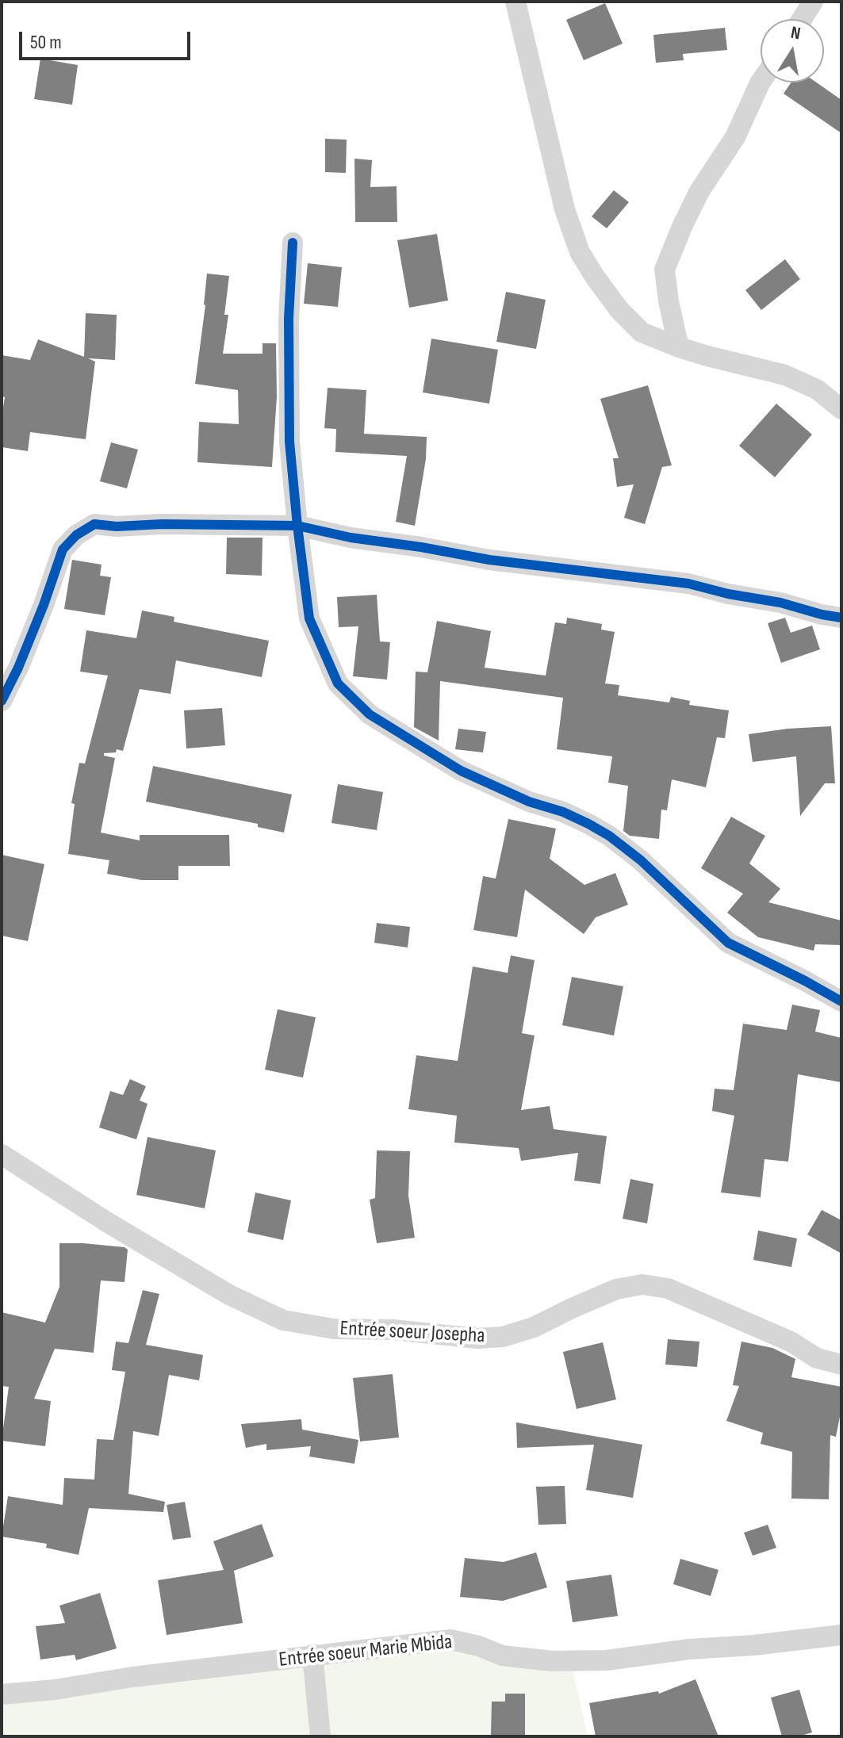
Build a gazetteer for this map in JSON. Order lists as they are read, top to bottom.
{
  "streets": {
    "street": ["Entrée soeur Josepha", "Entrée soeur Marie Mbida"]
  },
  "scale_bar": "50 m",
  "north": "top"
}
